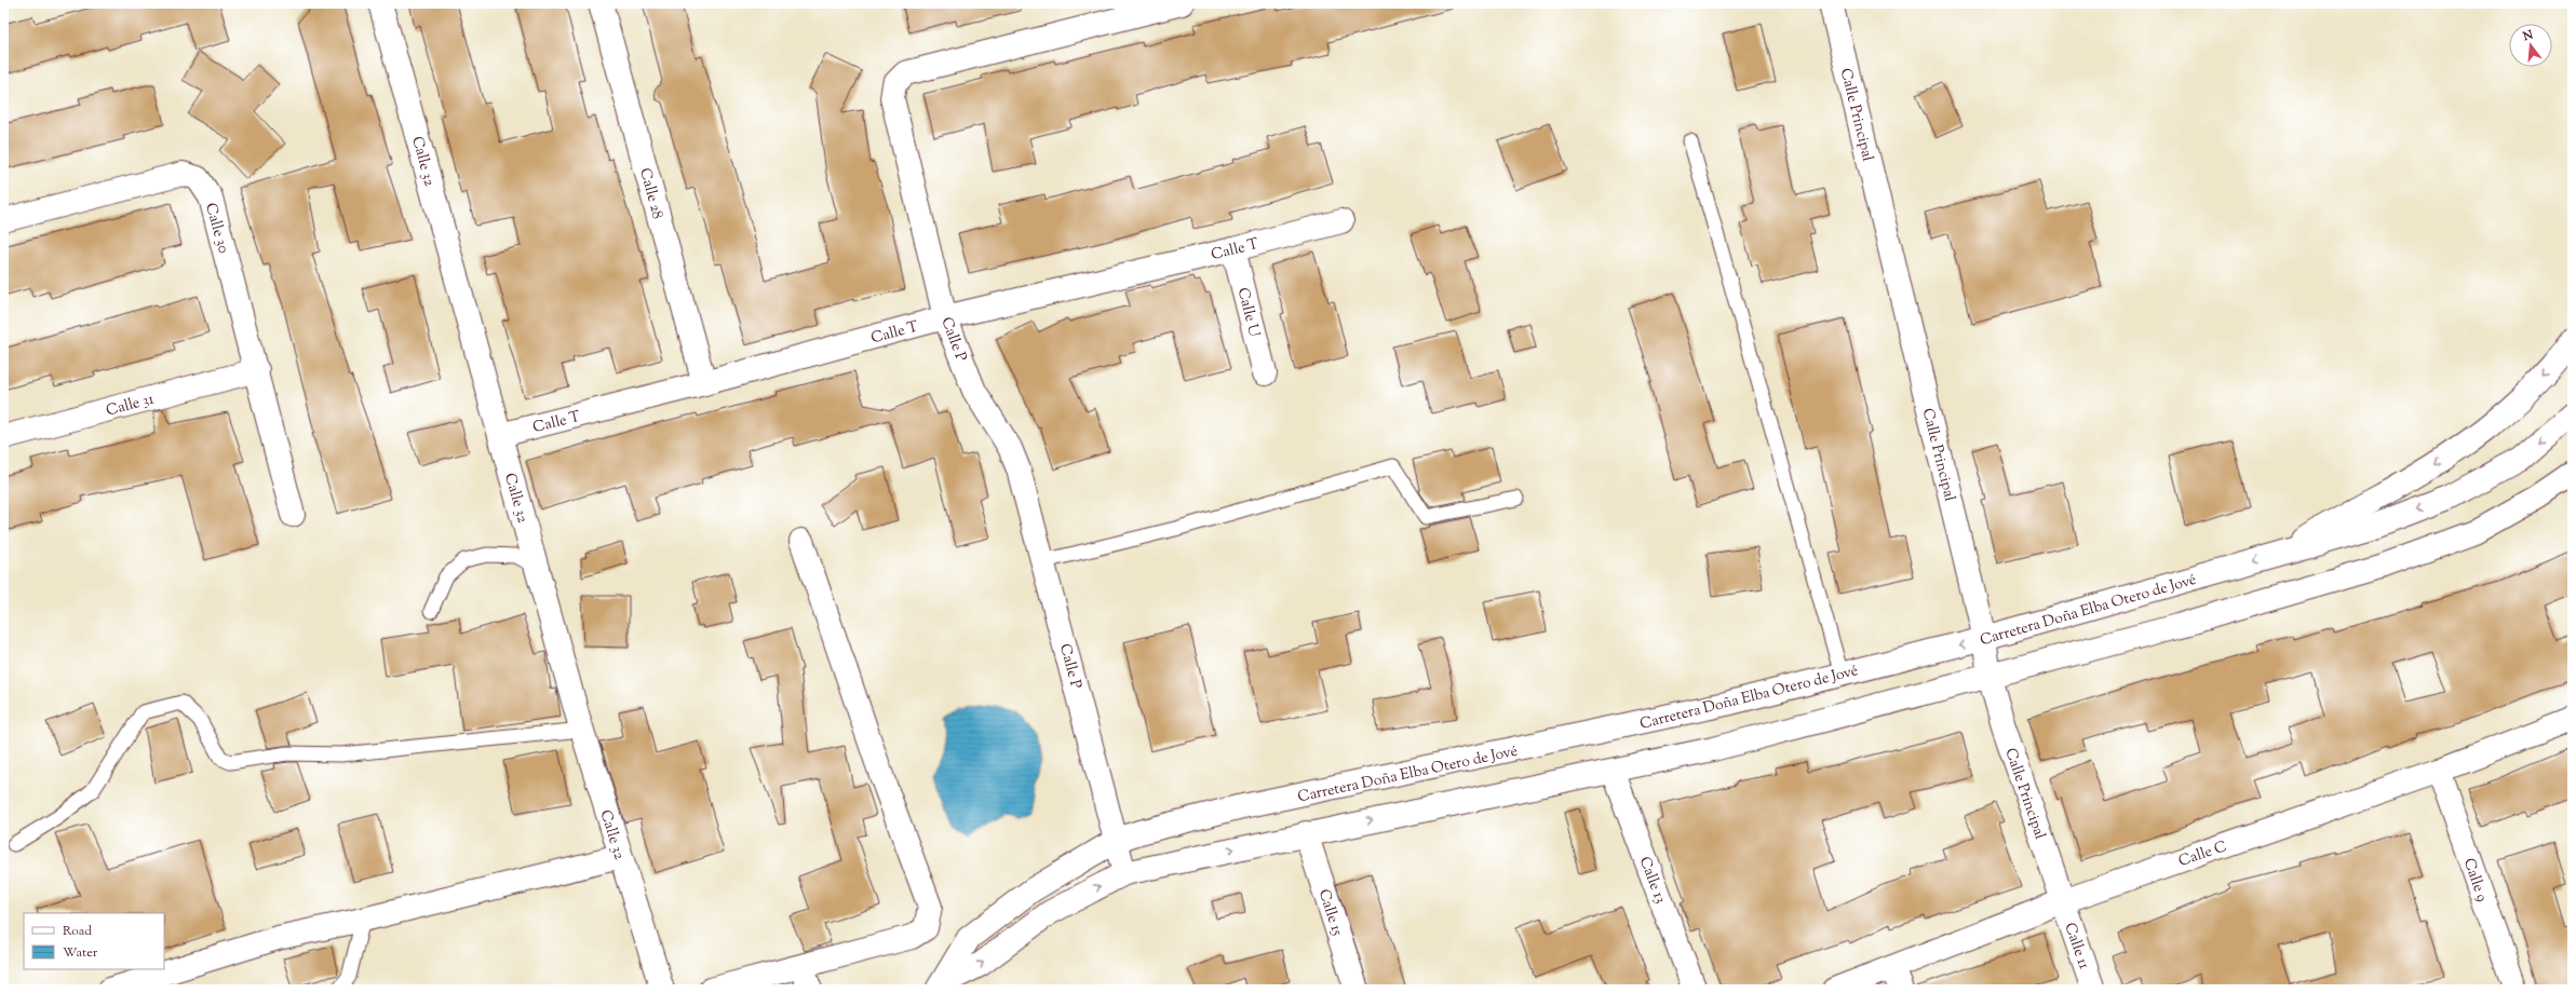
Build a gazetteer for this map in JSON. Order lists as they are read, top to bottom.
{
  "streets": {
    "street": [
      "Calle Principal",
      "Calle 32",
      "Calle 28",
      "Calle 30",
      "Calle T",
      "Calle U",
      "Calle P",
      "Calle 31",
      "Carretera Doña Elba Otero de Jové",
      "Calle C",
      "Calle 13",
      "Calle 9",
      "Calle 15",
      "Calle 11"
    ]
  },
  "crossings": [
    ["Calle Principal", "Carretera Doña Elba Otero de Jové"],
    ["Calle Principal", "Calle C"],
    ["Calle Principal", "Calle 11"],
    ["Calle 32", "Calle T"],
    ["Calle 28", "Calle T"],
    ["Calle 30", "Calle 31"],
    ["Calle T", "Calle U"],
    ["Calle T", "Calle P"],
    ["Calle P", "Carretera Doña Elba Otero de Jové"],
    ["Carretera Doña Elba Otero de Jové", "Calle 13"],
    ["Carretera Doña Elba Otero de Jové", "Calle 15"],
    ["Calle C", "Calle 9"],
    ["Calle C", "Calle 11"]
  ],
  "legend": ["Road", "Water"],
  "north": "top"
}
